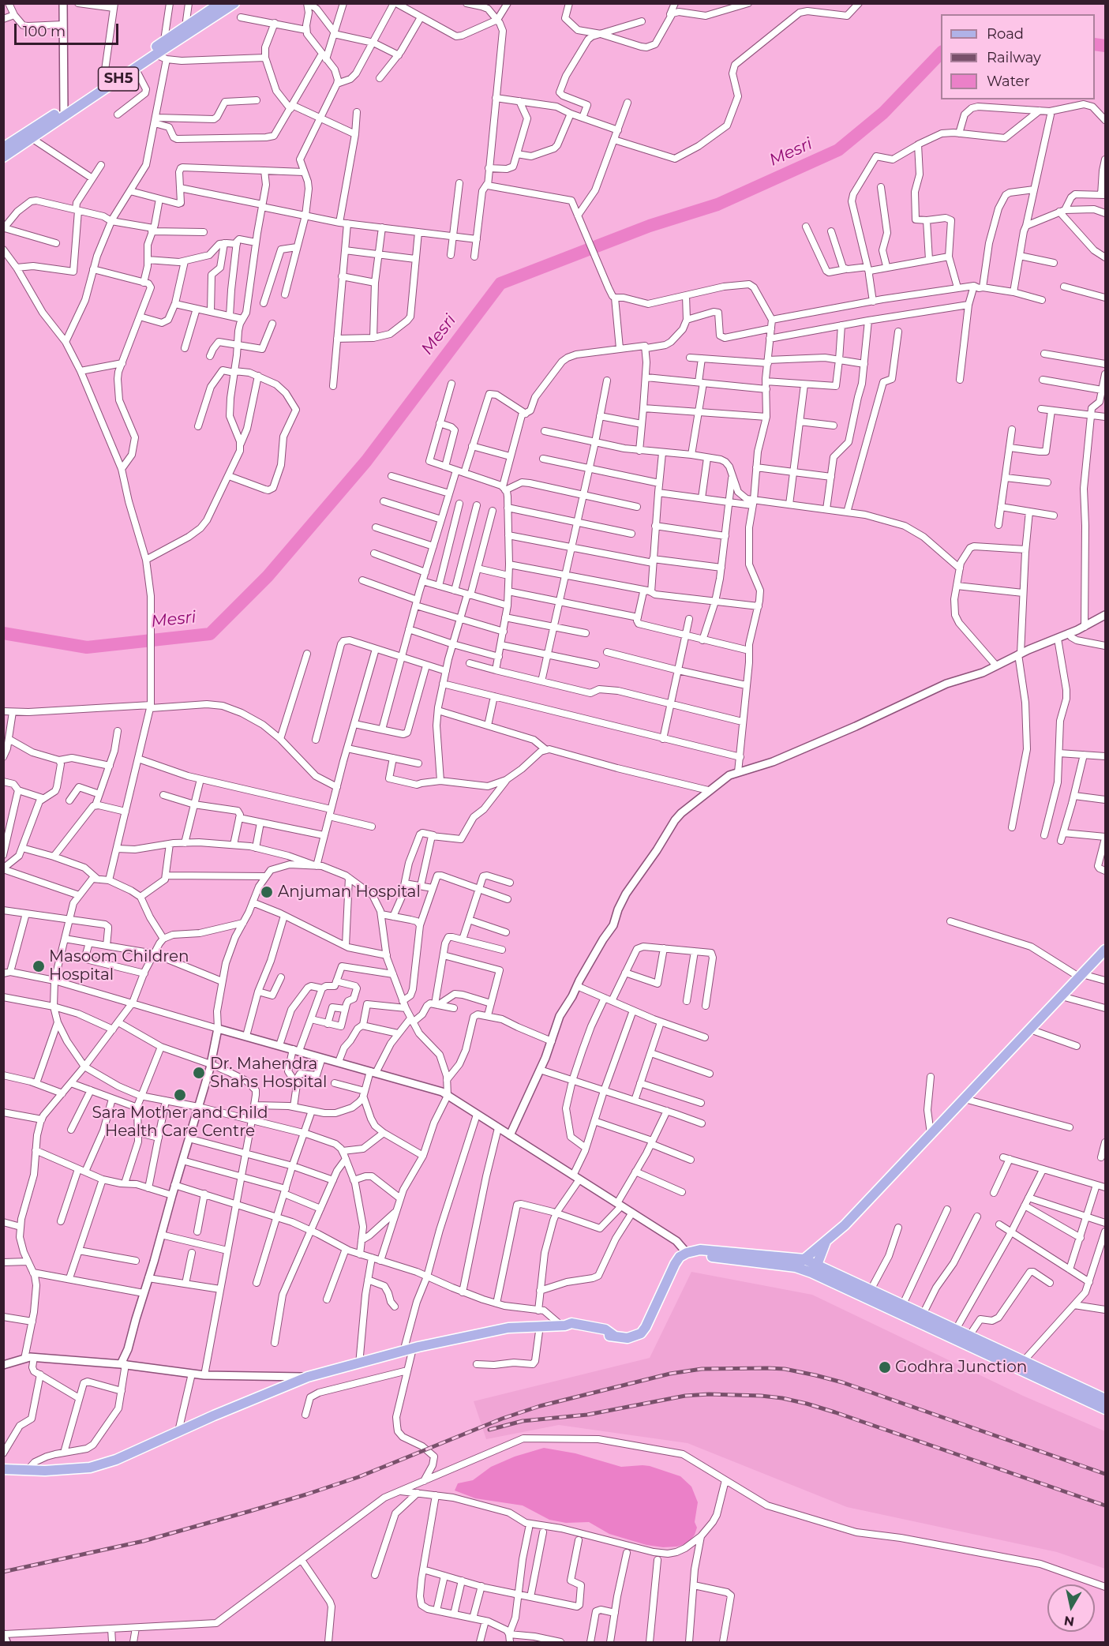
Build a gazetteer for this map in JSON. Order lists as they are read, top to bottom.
{
  "streets": {
    "main road": ["SH5"]
  },
  "water": ["Mesri"],
  "places": [
    "Anjuman Hospital",
    "Masoom Children Hospital",
    "Dr. Mahendra Shahs Hospital",
    "Sara Mother and Child Health Care Centre",
    "Godhra Junction"
  ],
  "legend": ["Road", "Railway", "Water"],
  "scale_bar": "100 m",
  "north": "bottom"
}
